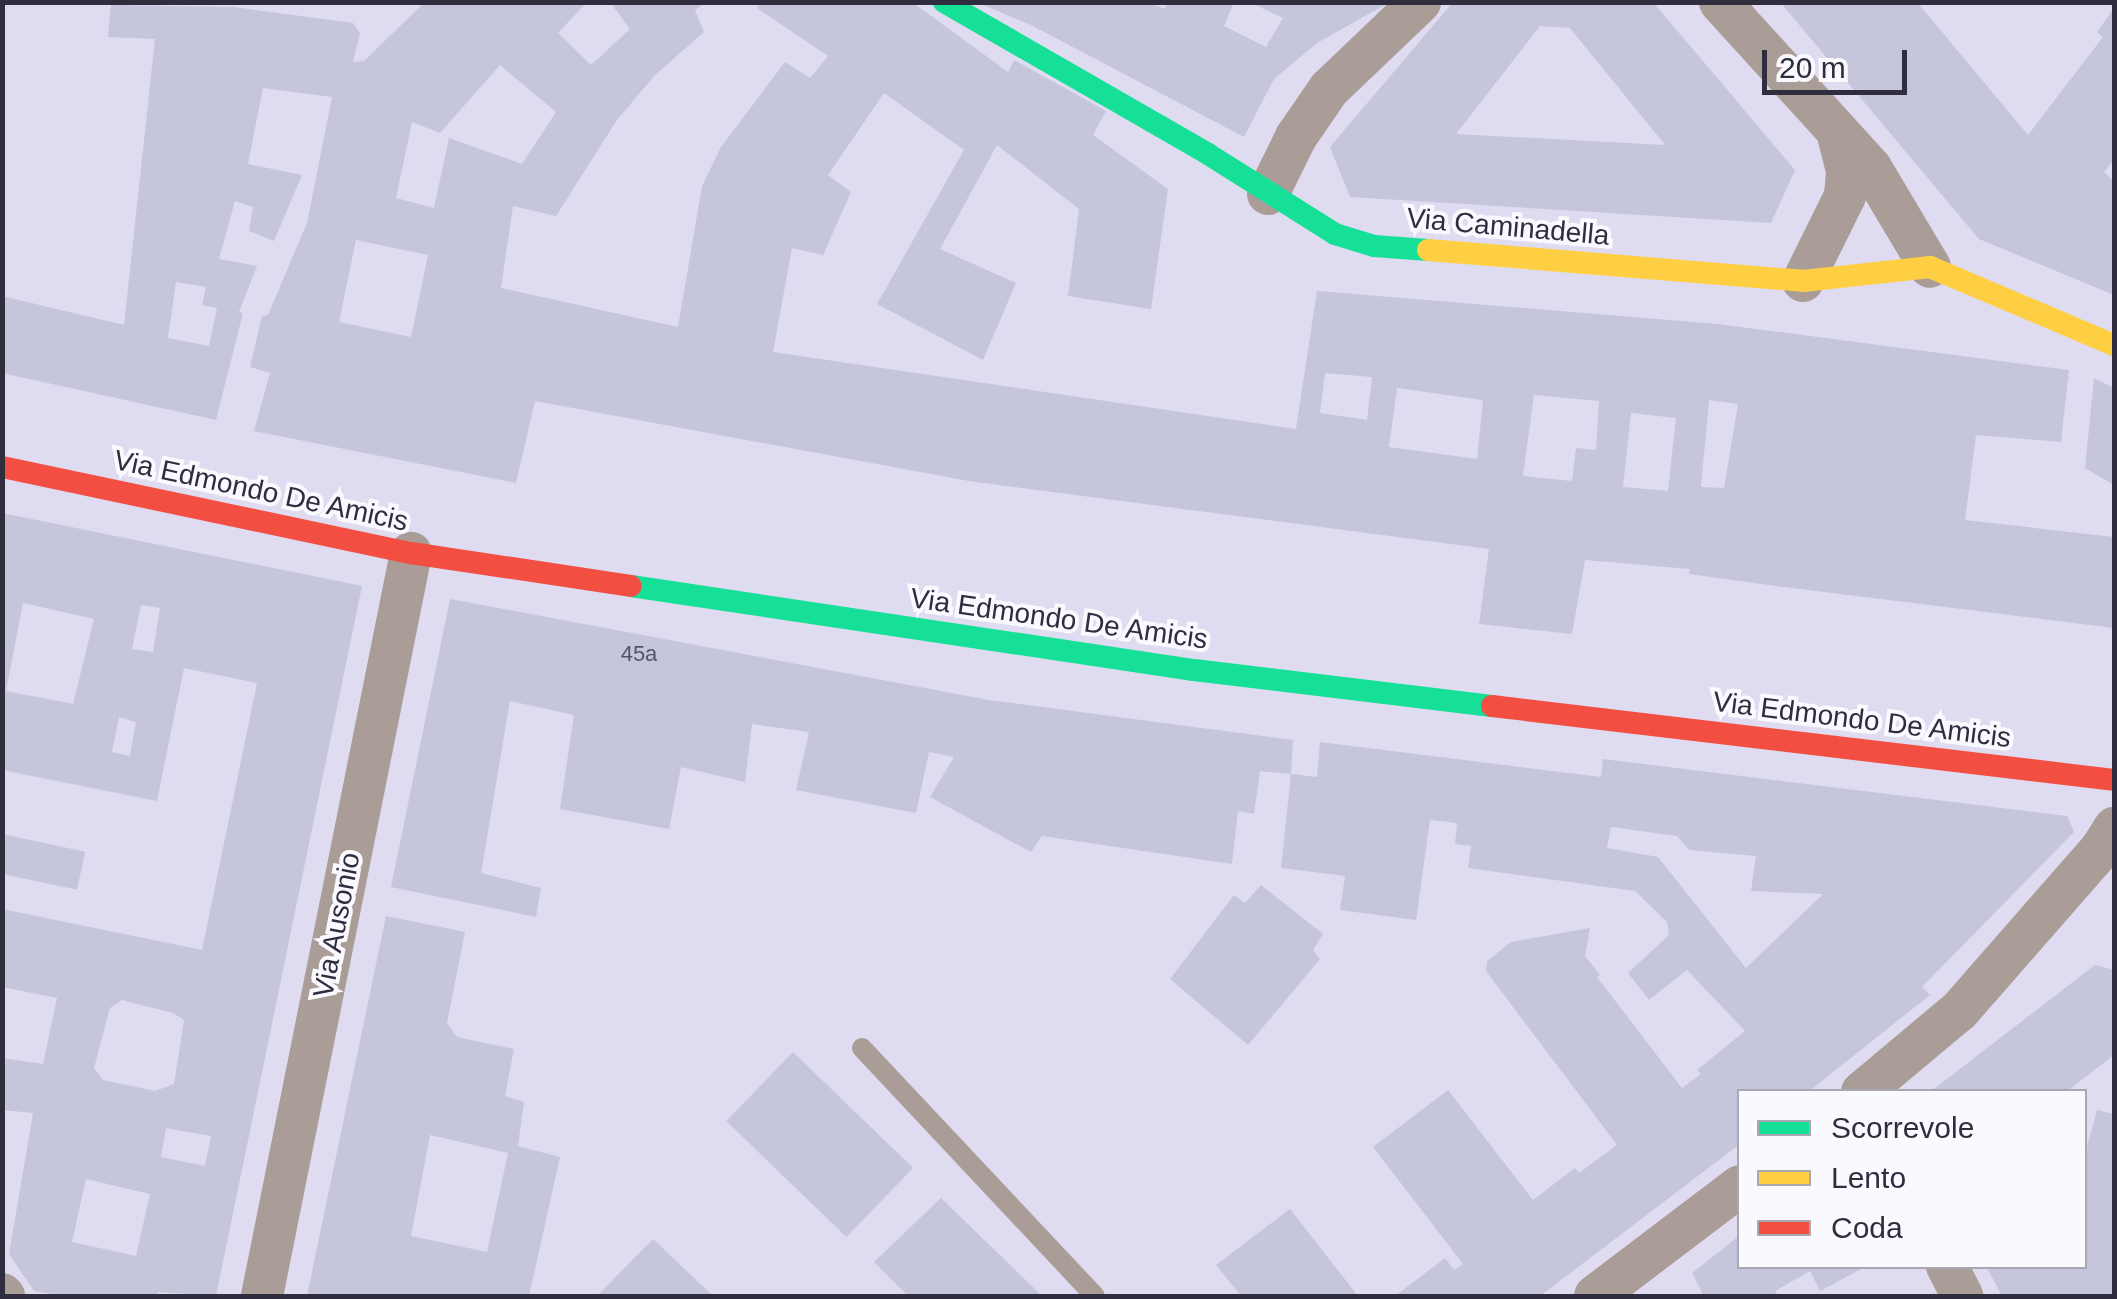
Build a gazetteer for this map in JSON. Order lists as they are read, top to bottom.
{
  "streets": {
    "street": ["Via Caminadella", "Via Edmondo De Amicis", "Via Ausonio"]
  },
  "crossings": [
    ["Via Edmondo De Amicis", "Via Ausonio"]
  ],
  "house_numbers": ["45a"],
  "legend": ["Scorrevole", "Lento", "Coda"],
  "scale_bar": "20 m"
}
